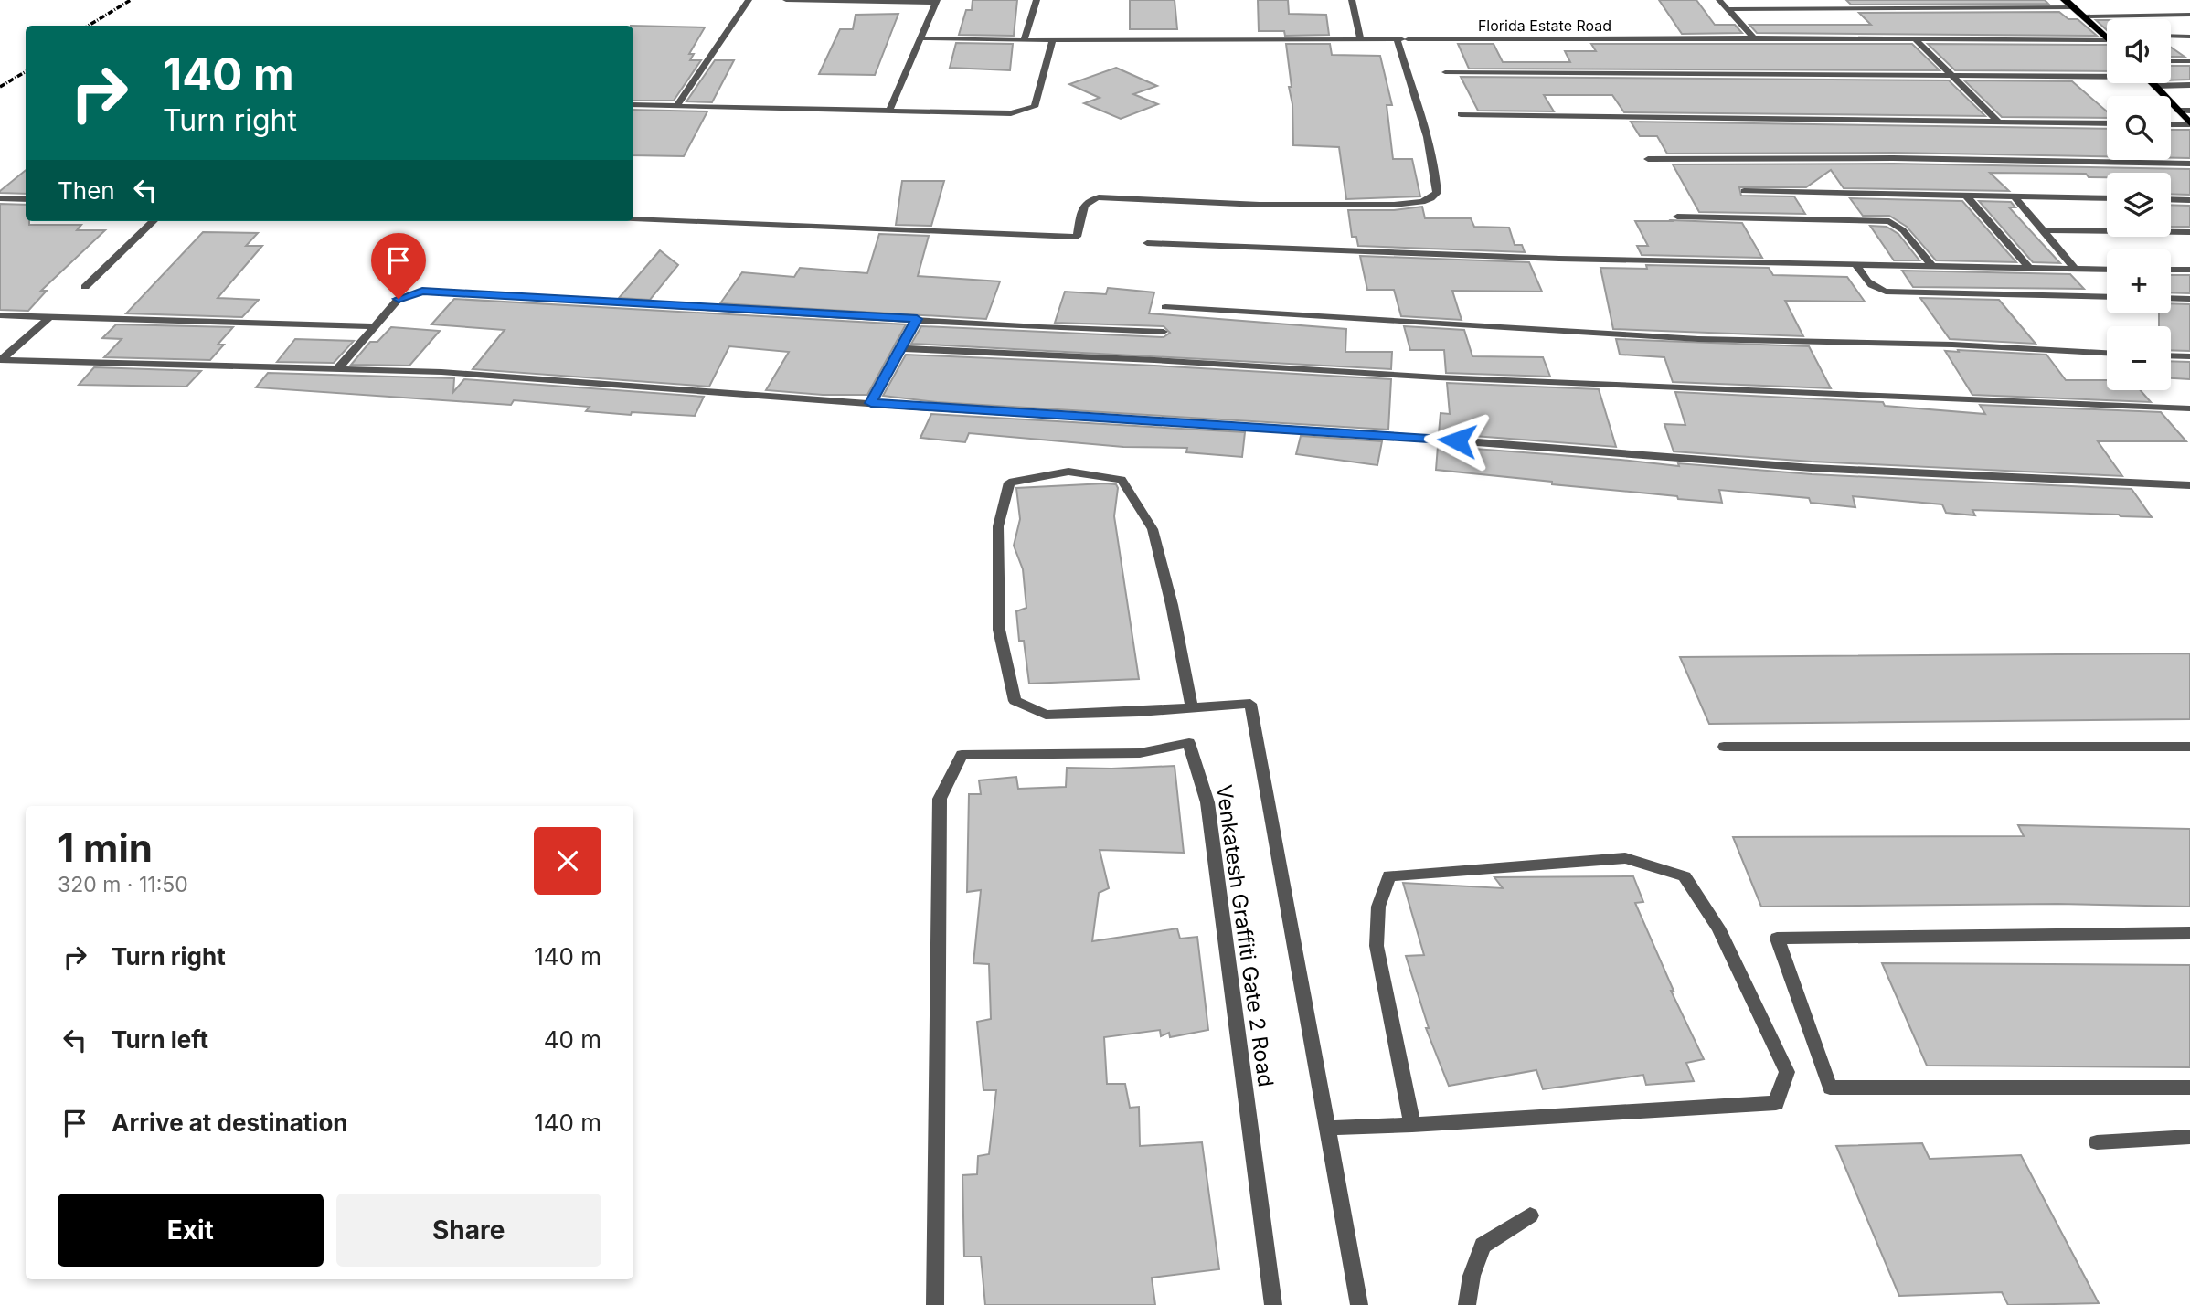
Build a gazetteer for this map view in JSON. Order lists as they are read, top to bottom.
{
  "streets": {
    "street": ["Florida Estate Road", "Venkatesh Graffiti Gate 2 Road"]
  },
  "page": {
    "map_buttons": ["+", "−"],
    "turn": ["140 m", "Turn right"],
    "then": "Then",
    "heading": ["1 min", "320 m · 11:50"],
    "list": [
      {
        "name": "Turn right",
        "value": "140 m"
      },
      {
        "name": "Turn left",
        "value": "40 m"
      },
      {
        "name": "Arrive at destination",
        "value": "140 m"
      }
    ],
    "buttons": ["Exit", "Share"]
  }
}
